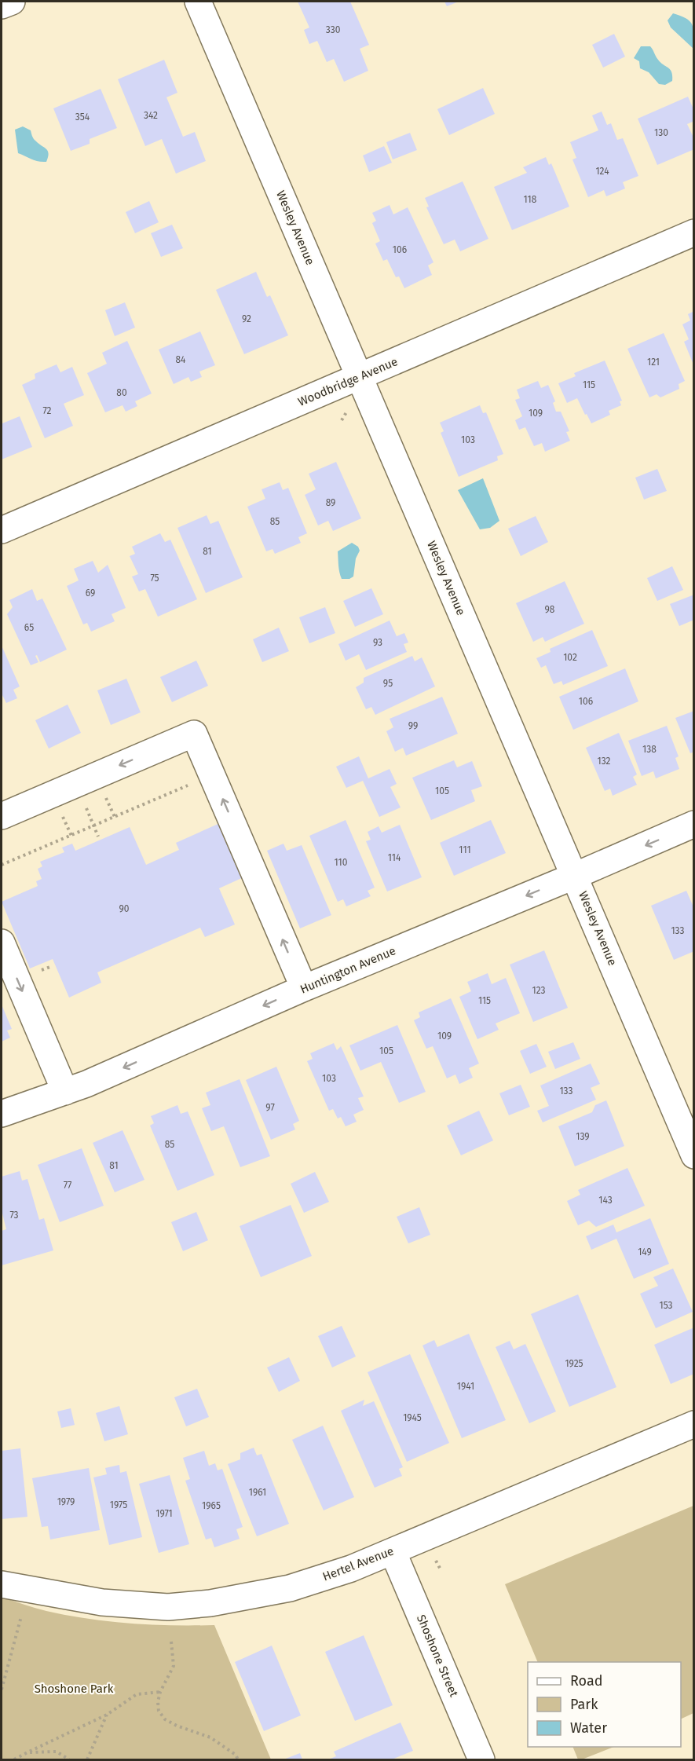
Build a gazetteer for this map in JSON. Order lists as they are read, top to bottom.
{
  "streets": {
    "street": [
      "Wesley Avenue",
      "Woodbridge Avenue",
      "Huntington Avenue",
      "Hertel Avenue",
      "Shoshone Street"
    ]
  },
  "crossings": [
    ["Wesley Avenue", "Woodbridge Avenue"],
    ["Wesley Avenue", "Huntington Avenue"],
    ["Hertel Avenue", "Shoshone Street"]
  ],
  "one_way": ["Huntington Avenue"],
  "parks": ["Shoshone Park"],
  "house_numbers": [
    "330",
    "342",
    "354",
    "130",
    "124",
    "118",
    "106",
    "92",
    "84",
    "121",
    "115",
    "80",
    "72",
    "109",
    "103",
    "89",
    "85",
    "81",
    "75",
    "69",
    "98",
    "65",
    "93",
    "102",
    "95",
    "106",
    "99",
    "138",
    "132",
    "105",
    "111",
    "114",
    "110",
    "90",
    "133",
    "123",
    "115",
    "109",
    "105",
    "103",
    "133",
    "97",
    "139",
    "85",
    "81",
    "77",
    "143",
    "73",
    "149",
    "153",
    "1925",
    "1941",
    "1945",
    "1961",
    "1979",
    "1975",
    "1965",
    "1971"
  ],
  "legend": ["Road", "Park", "Water"]
}
